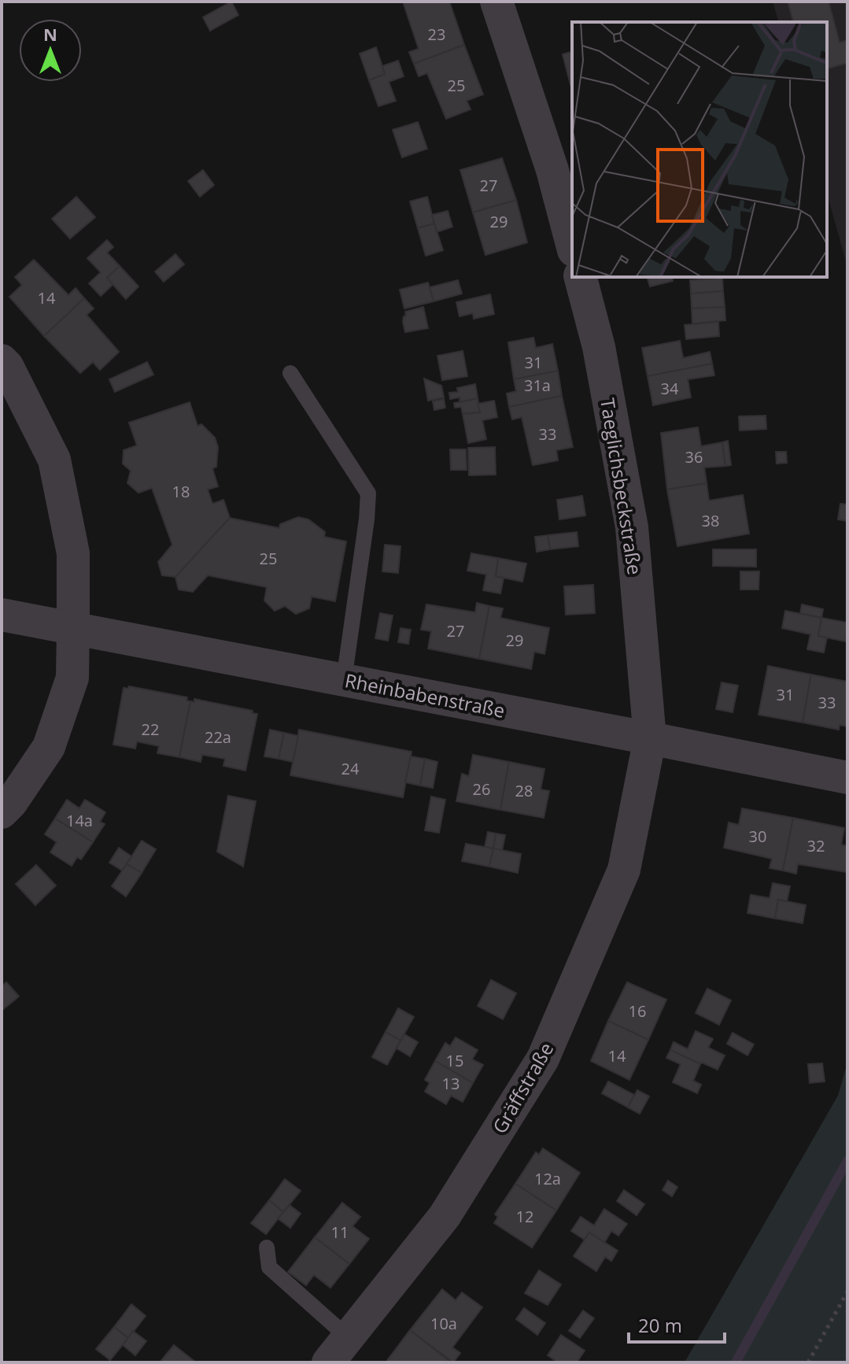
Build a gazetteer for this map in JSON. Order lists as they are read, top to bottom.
{
  "streets": {
    "street": ["Taeglichsbeckstraße", "Rheinbabenstraße", "Gräffstraße"]
  },
  "crossings": [
    ["Taeglichsbeckstraße", "Rheinbabenstraße"],
    ["Taeglichsbeckstraße", "Gräffstraße"],
    ["Rheinbabenstraße", "Gräffstraße"]
  ],
  "house_numbers": [
    "23",
    "25",
    "27",
    "29",
    "14",
    "31",
    "31a",
    "34",
    "33",
    "36",
    "18",
    "38",
    "25",
    "27",
    "29",
    "31",
    "33",
    "22",
    "22a",
    "24",
    "26",
    "28",
    "14a",
    "30",
    "32",
    "16",
    "14",
    "15",
    "13",
    "12a",
    "12",
    "11",
    "10a"
  ],
  "scale_bar": "20 m",
  "north": "top"
}
